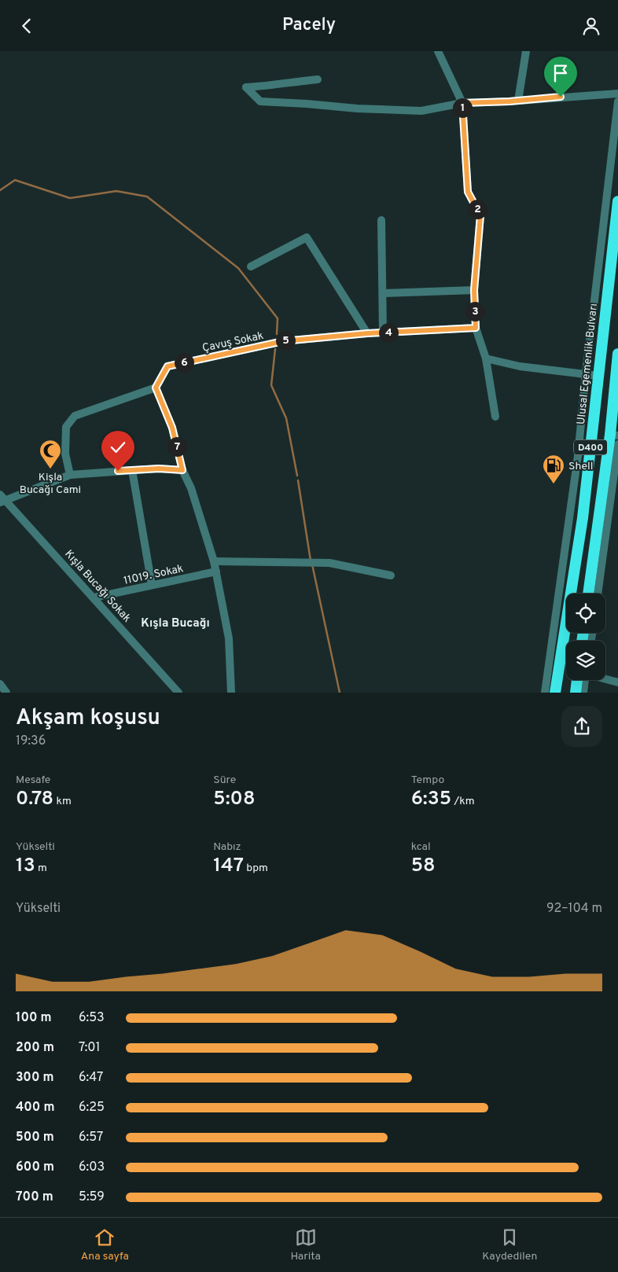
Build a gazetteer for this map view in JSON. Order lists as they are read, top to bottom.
{
  "streets": {
    "highway": ["Ulusal Egemenlik Bulvarı", "D400"],
    "street": ["Çavuş Sokak", "11019. Sokak", "Kışla Bucağı Sokak"]
  },
  "crossings": [
    ["11019. Sokak", "Kışla Bucağı Sokak"]
  ],
  "districts": ["Kışla Bucağı"],
  "places": {
    "mosque": ["Kişla Bucağı Cami"],
    "fuel station": ["Shell"]
  },
  "page": {
    "header": "Pacely",
    "pins": [
      "1",
      "2",
      "3",
      "4",
      "5",
      "6",
      "7"
    ],
    "heading": ["Akşam koşusu", "19:36"],
    "stats": [
      ["Mesafe", "0.78 km"],
      ["Süre", "5:08"],
      ["Tempo", "6:35 /km"],
      ["Yükselti", "13 m"],
      ["Nabız", "147 bpm"],
      ["kcal", "58"]
    ],
    "chart": ["Yükselti", "92–104 m"],
    "list": [
      {
        "name": "100 m",
        "note": "6:53"
      },
      {
        "name": "200 m",
        "note": "7:01"
      },
      {
        "name": "300 m",
        "note": "6:47"
      },
      {
        "name": "400 m",
        "note": "6:25"
      },
      {
        "name": "500 m",
        "note": "6:57"
      },
      {
        "name": "600 m",
        "note": "6:03"
      },
      {
        "name": "700 m",
        "note": "5:59"
      }
    ],
    "tabs": ["Ana sayfa", "Harita", "Kaydedilen"]
  }
}
